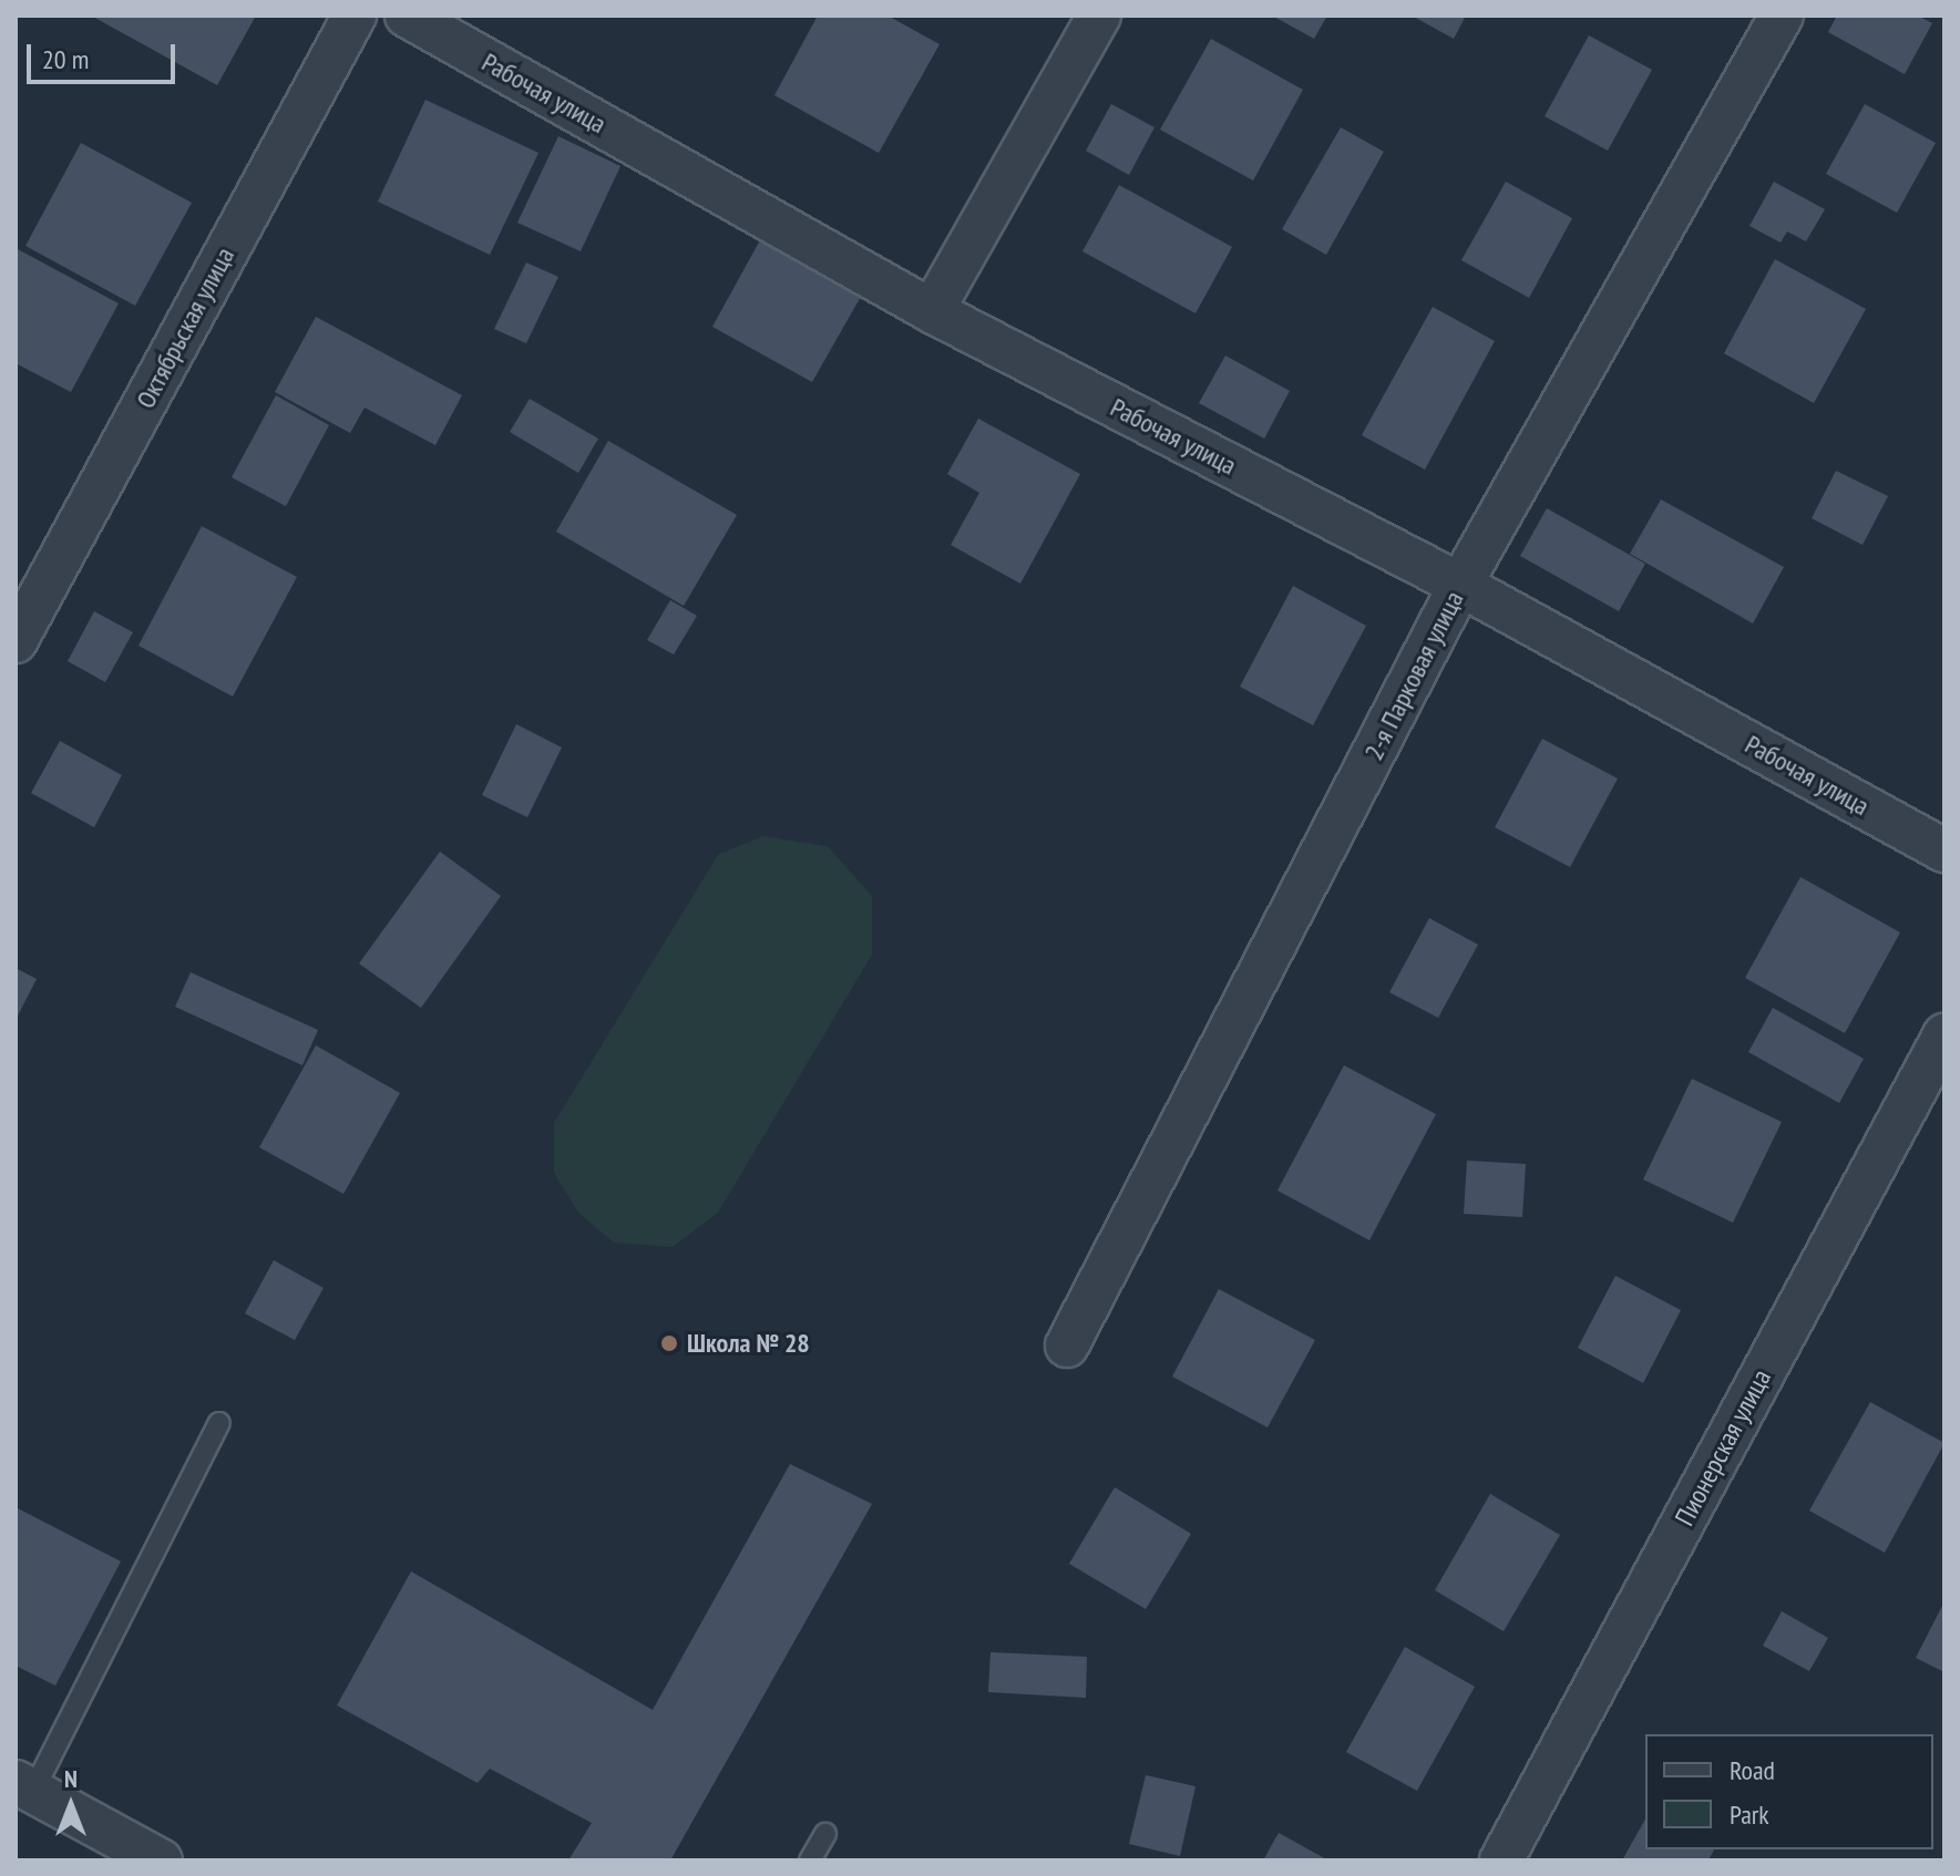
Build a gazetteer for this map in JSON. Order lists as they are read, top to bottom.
{
  "streets": {
    "street": [
      "Рабочая улица",
      "Октябрьская улица",
      "2-я Парковая улица",
      "Пионерская улица"
    ]
  },
  "crossings": [
    ["Рабочая улица", "2-я Парковая улица"]
  ],
  "places": ["Школа № 28"],
  "legend": ["Road", "Park"],
  "scale_bar": "20 m",
  "north": "top"
}
